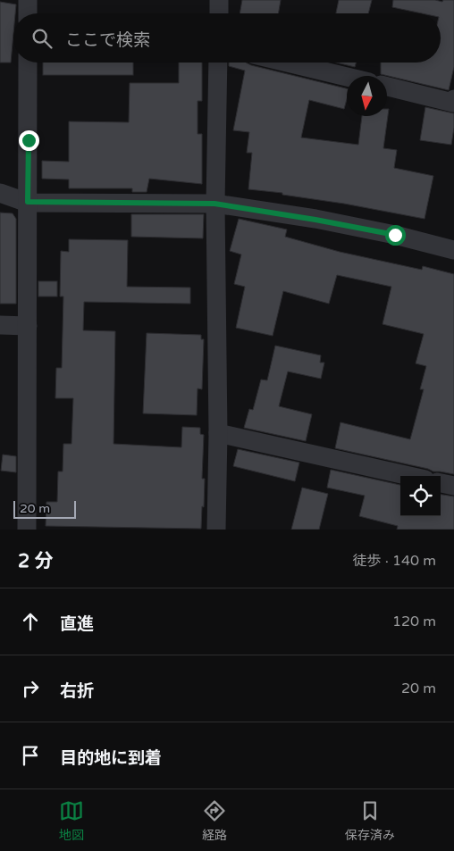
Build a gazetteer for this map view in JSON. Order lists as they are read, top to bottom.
{
  "scale_bar": "20 m",
  "north": "bottom",
  "page": {
    "search": "ここで検索",
    "scale": "20 m",
    "heading": ["2 分", "徒歩 · 140 m"],
    "list": [
      ["直進", "120 m"],
      ["右折", "20 m"],
      "目的地に到着"
    ],
    "nav": ["地図", "経路", "保存済み"]
  }
}
